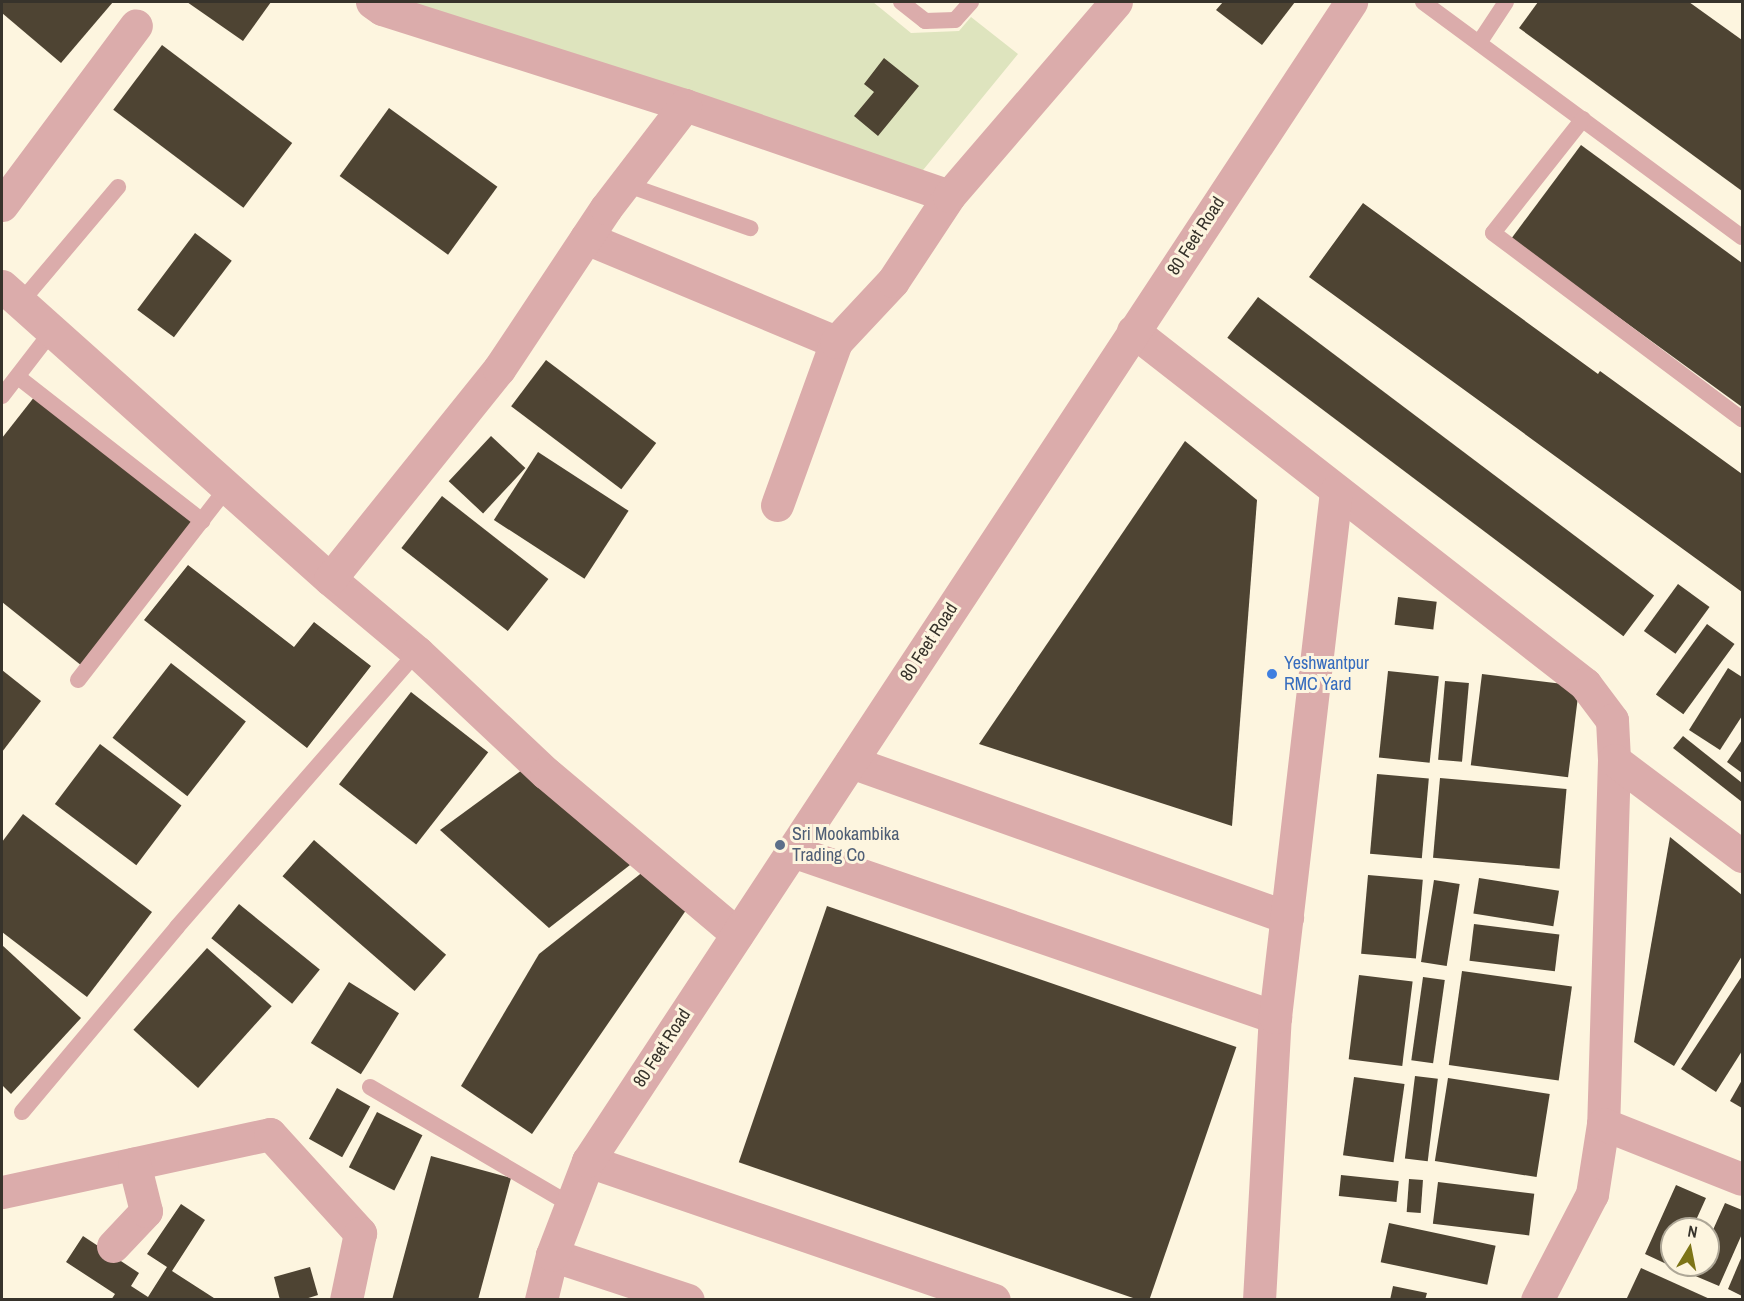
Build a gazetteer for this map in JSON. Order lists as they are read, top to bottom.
{
  "streets": {
    "street": ["80 Feet Road"]
  },
  "places": ["Yeshwantpur RMC Yard", "Sri Mookambika Trading Co"],
  "north": "top"
}
